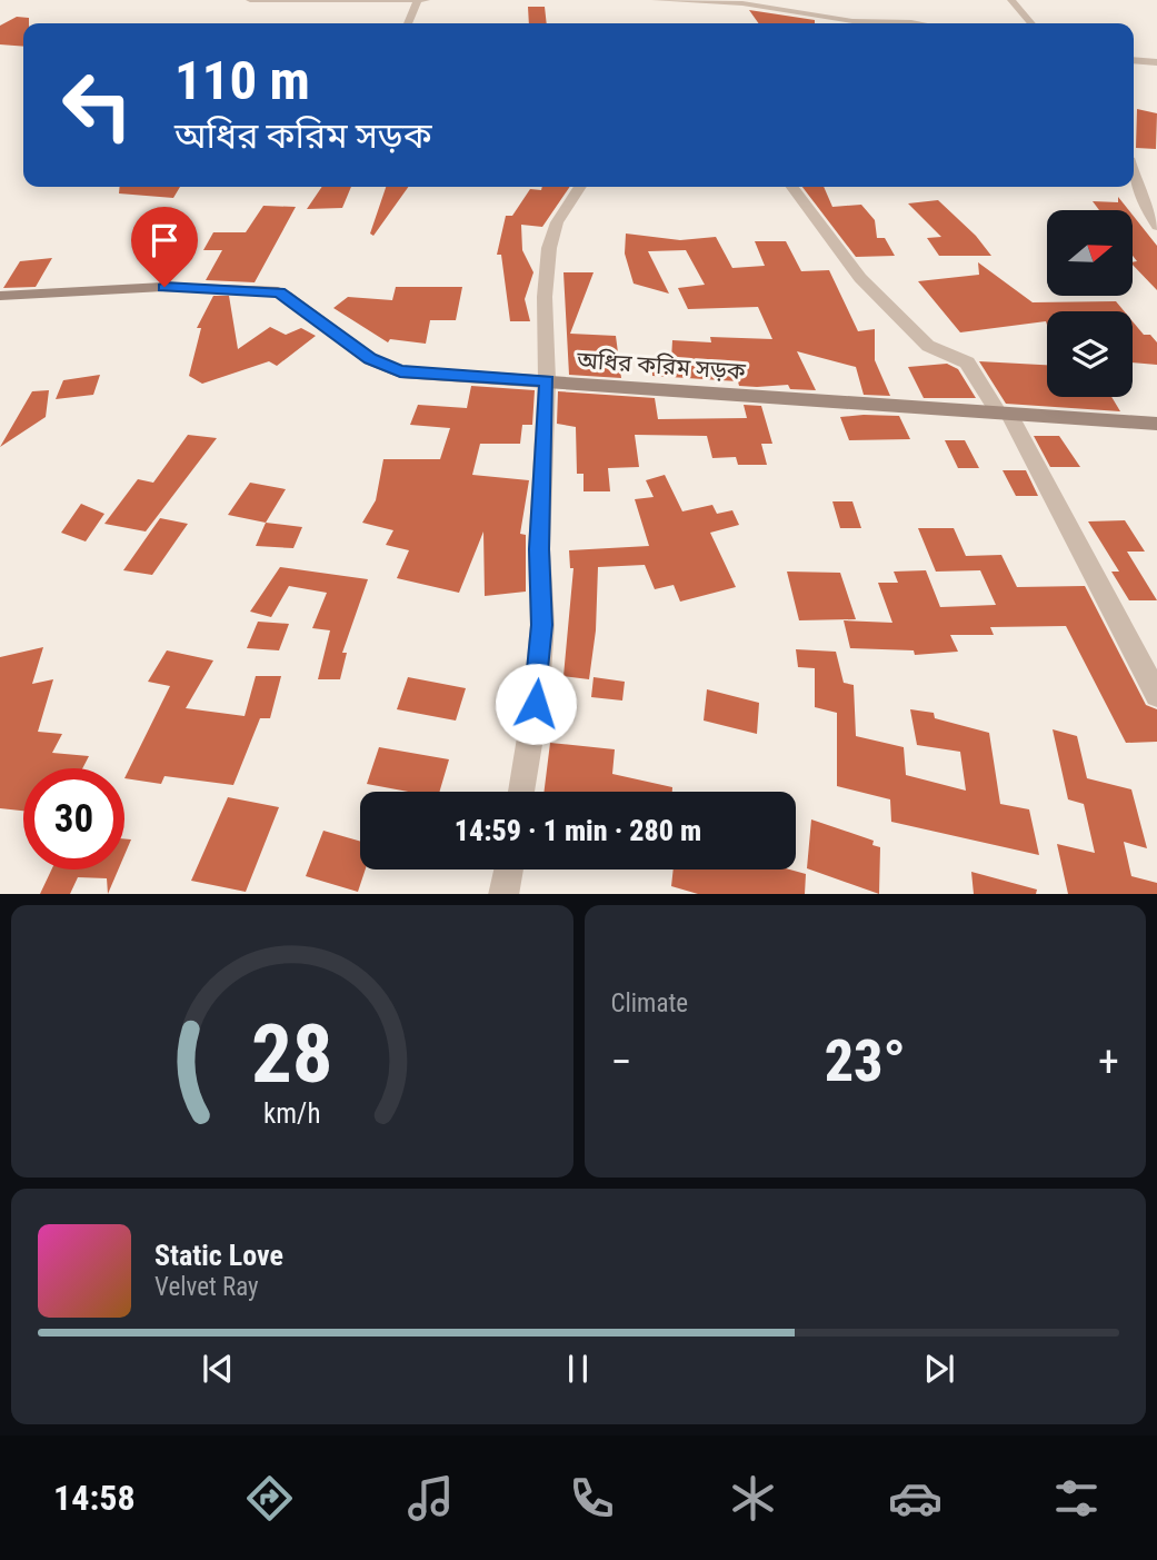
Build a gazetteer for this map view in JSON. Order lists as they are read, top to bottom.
{
  "streets": {
    "main road": ["অধির করিম সড়ক"]
  },
  "north": "right",
  "page": {
    "turn": ["110 m", "অধির করিম সড়ক"],
    "limit": "30",
    "trip": "14:59 · 1 min · 280 m",
    "tile": "Climate",
    "heat": ["−", "23°", "+"],
    "song": ["Static Love", "Velvet Ray"],
    "tabs": "14:58",
    "gauge": ["28", "km/h"]
  }
}
